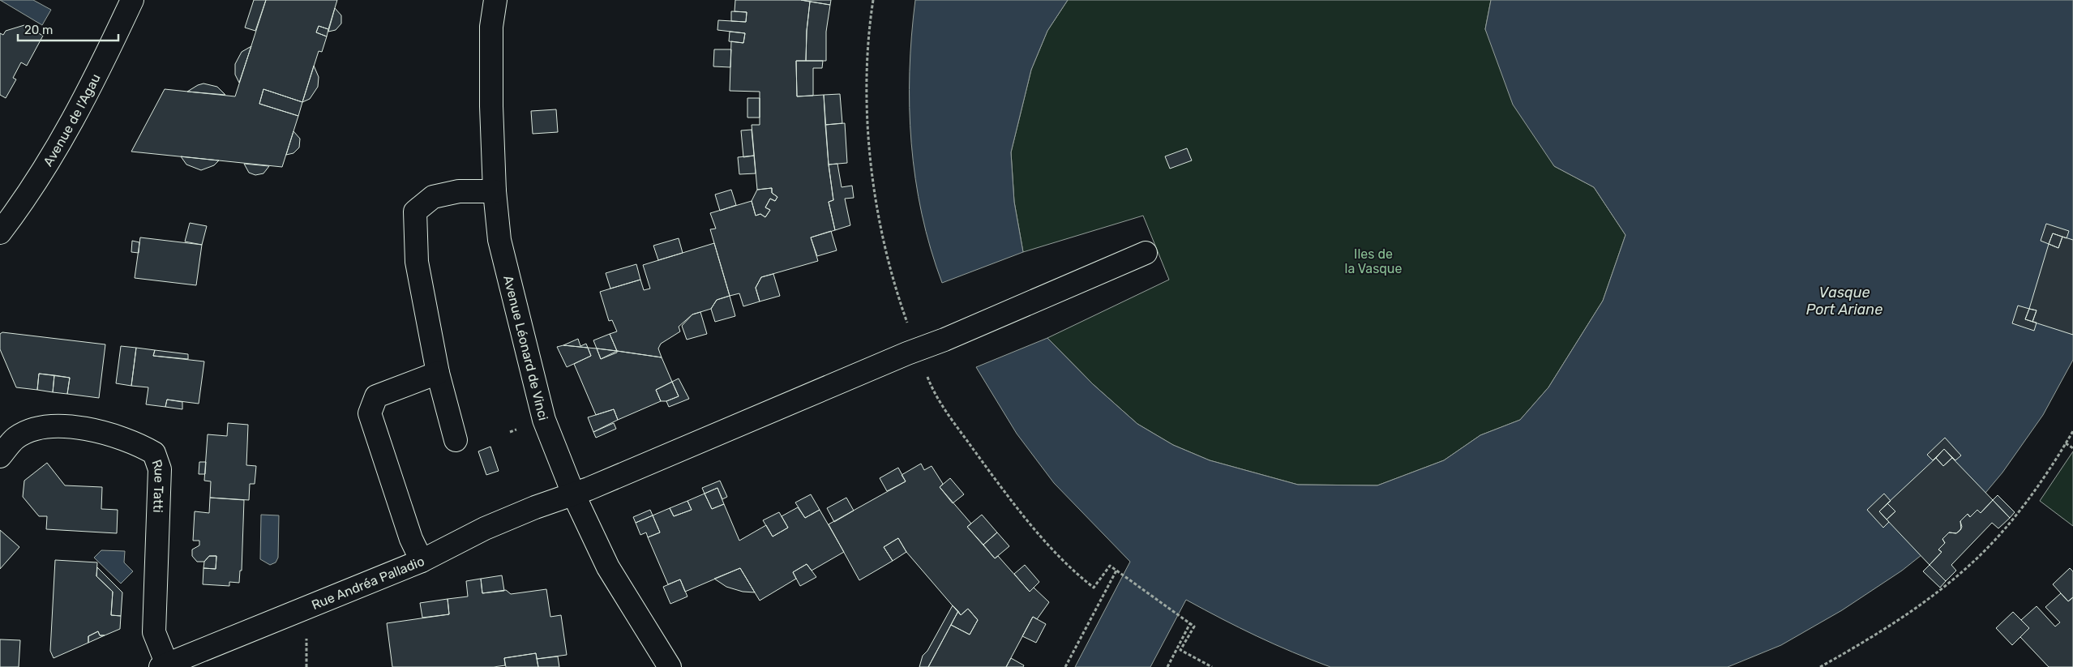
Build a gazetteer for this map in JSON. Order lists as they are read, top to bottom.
{
  "streets": {
    "street": [
      "Avenue de l'Agau",
      "Avenue Léonard de Vinci",
      "Rue Tatti",
      "Rue Andréa Palladio"
    ]
  },
  "crossings": [
    ["Avenue Léonard de Vinci", "Rue Andréa Palladio"],
    ["Rue Tatti", "Rue Andréa Palladio"]
  ],
  "water": ["Vasque Port Ariane"],
  "parks": ["Iles de la Vasque"],
  "scale_bar": "20 m"
}
